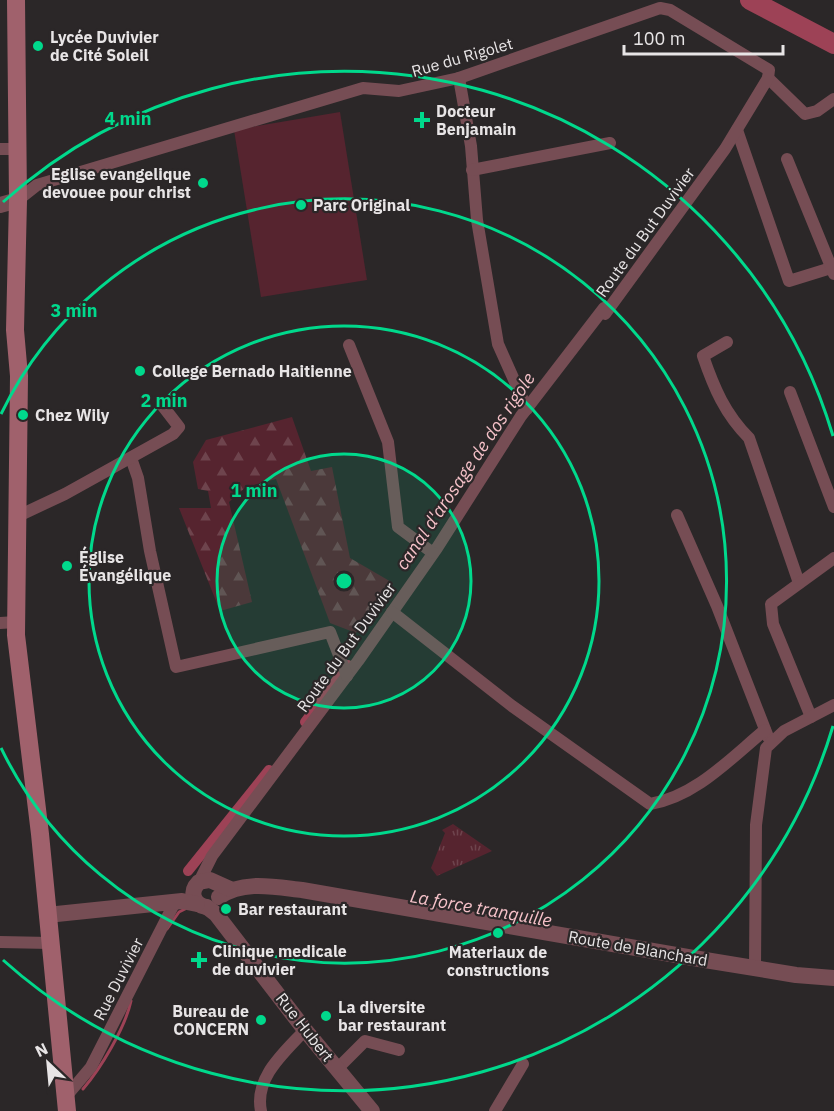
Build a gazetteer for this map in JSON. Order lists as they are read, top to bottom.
{
  "streets": {
    "street": [
      "Rue du Rigolet",
      "Route du But Duvivier",
      "Route de Blanchard",
      "Rue Duvivier",
      "Rue Hubert"
    ]
  },
  "crossings": [
    ["Rue du Rigolet", "Route du But Duvivier"],
    ["Route du But Duvivier", "Route de Blanchard"],
    ["Route du But Duvivier", "Rue Duvivier"],
    ["Route du But Duvivier", "Rue Hubert"],
    ["Route de Blanchard", "Rue Duvivier"],
    ["Route de Blanchard", "Rue Hubert"],
    ["Rue Duvivier", "Rue Hubert"]
  ],
  "water": ["canal d'arosage de dos rigole", "La force tranquille"],
  "places": {
    "other": [
      "Lycée Duvivier de Cité Soleil",
      "Eglise evangelique devouee pour christ",
      "Parc Original",
      "College Bernado Haitienne",
      "Chez Wily",
      "Église Évangélique",
      "Bar restaurant",
      "Materiaux de constructions",
      "La diversite bar restaurant",
      "Bureau de CONCERN"
    ],
    "health": ["Docteur Benjamain", "Clinique medicale de duvivier"]
  },
  "scale_bar": "100 m",
  "north": "top left",
  "rings": [
    "4 min",
    "3 min",
    "2 min",
    "1 min"
  ]
}
